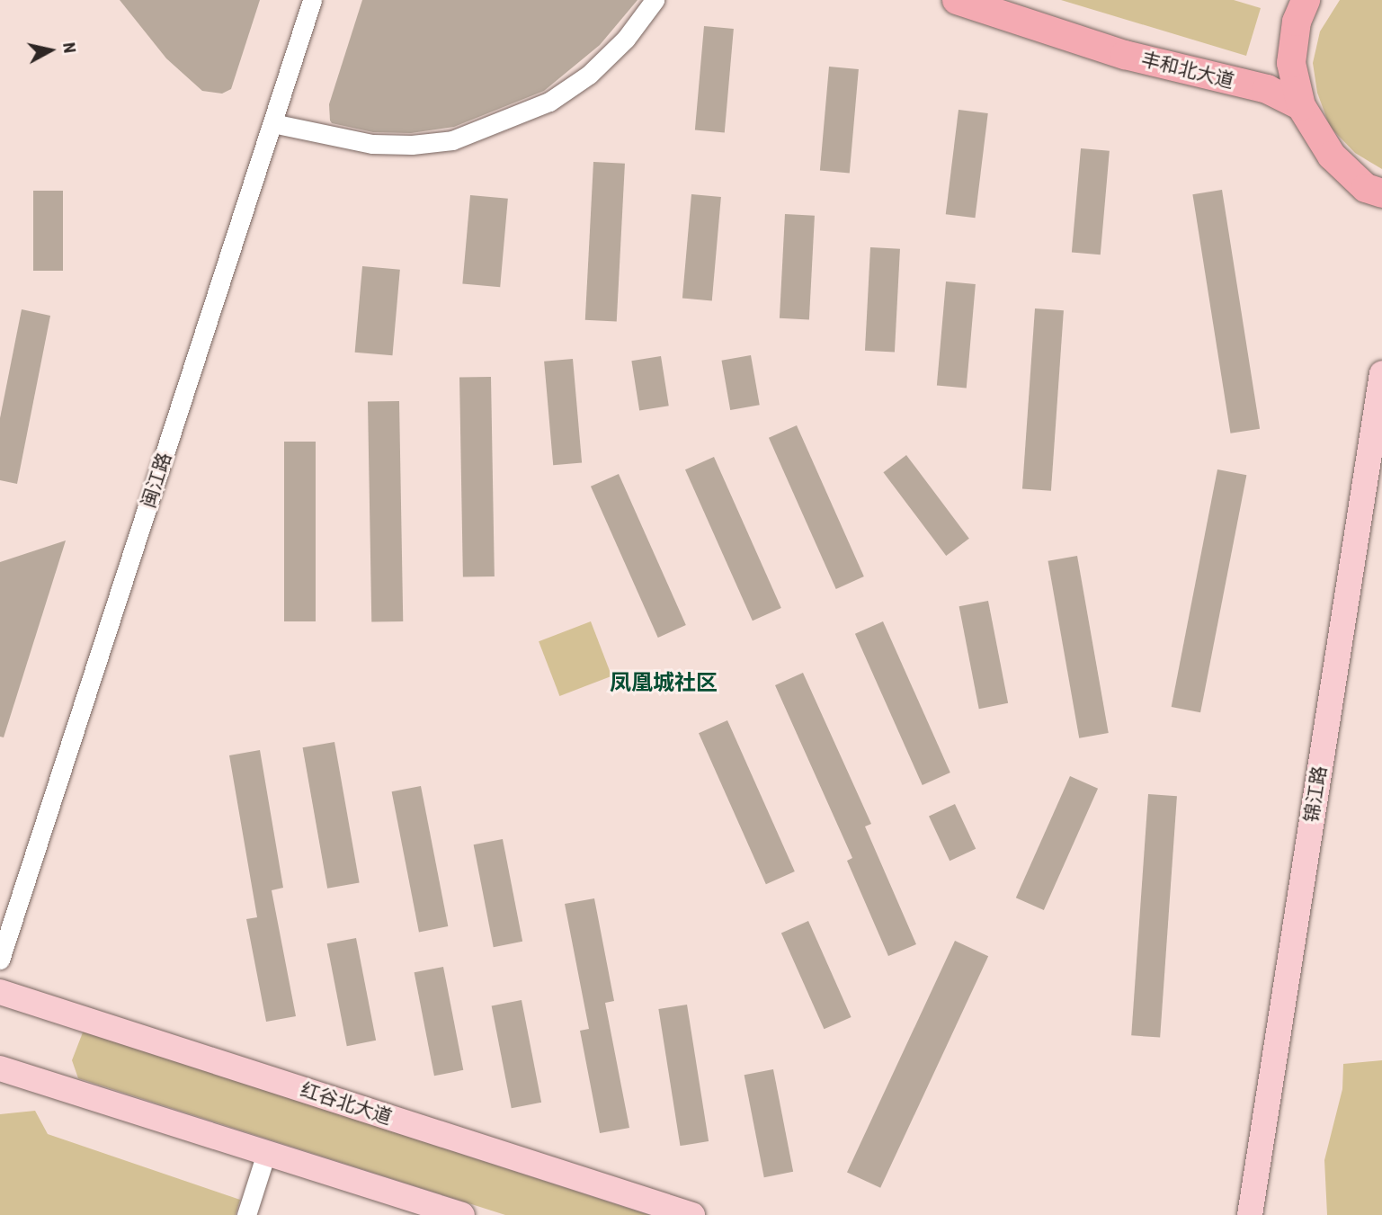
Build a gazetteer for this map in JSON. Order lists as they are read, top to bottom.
{
  "streets": {
    "highway": ["丰和北大道"],
    "main road": ["锦江路", "红谷北大道"],
    "street": ["闽江路"]
  },
  "districts": ["凤凰城社区"],
  "north": "right"
}
